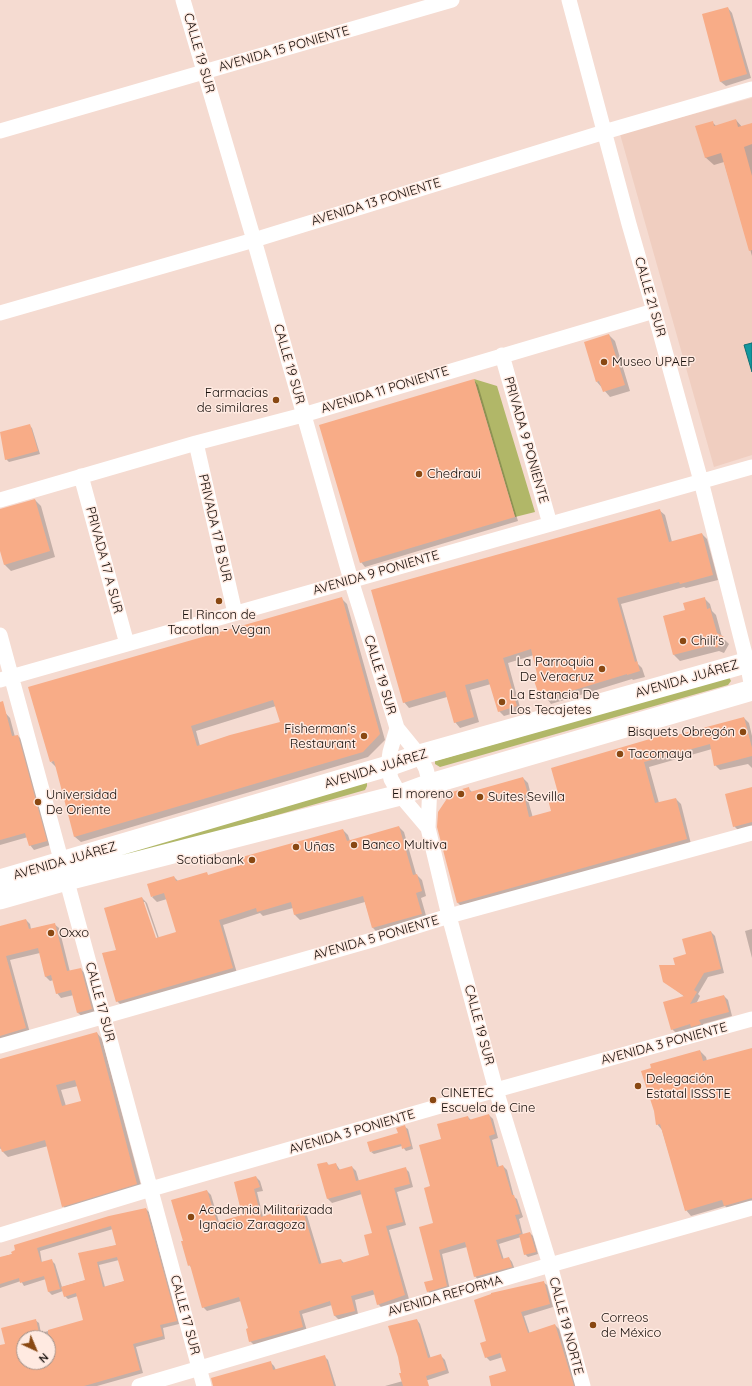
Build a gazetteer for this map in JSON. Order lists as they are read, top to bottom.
{
  "streets": {
    "main road": ["AVENIDA JUÁREZ"],
    "street": [
      "AVENIDA 15 PONIENTE",
      "CALLE 19 SUR",
      "AVENIDA 13 PONIENTE",
      "CALLE 21 SUR",
      "AVENIDA 11 PONIENTE",
      "PRIVADA 9 PONIENTE",
      "PRIVADA 17 B SUR",
      "PRIVADA 17 A SUR",
      "AVENIDA 9 PONIENTE",
      "AVENIDA 5 PONIENTE",
      "CALLE 17 SUR",
      "AVENIDA 3 PONIENTE",
      "AVENIDA REFORMA",
      "CALLE 19 NORTE"
    ]
  },
  "crossings": [
    ["AVENIDA 15 PONIENTE", "CALLE 19 SUR"],
    ["CALLE 19 SUR", "AVENIDA 13 PONIENTE"],
    ["CALLE 19 SUR", "AVENIDA 11 PONIENTE"],
    ["CALLE 19 SUR", "AVENIDA 9 PONIENTE"],
    ["CALLE 19 SUR", "AVENIDA JUÁREZ"],
    ["CALLE 19 SUR", "AVENIDA 5 PONIENTE"],
    ["CALLE 19 SUR", "AVENIDA 3 PONIENTE"],
    ["CALLE 19 SUR", "AVENIDA REFORMA"],
    ["CALLE 19 SUR", "CALLE 19 NORTE"],
    ["AVENIDA 13 PONIENTE", "CALLE 21 SUR"],
    ["CALLE 21 SUR", "AVENIDA 11 PONIENTE"],
    ["CALLE 21 SUR", "AVENIDA 9 PONIENTE"],
    ["CALLE 21 SUR", "AVENIDA JUÁREZ"],
    ["AVENIDA 11 PONIENTE", "PRIVADA 9 PONIENTE"],
    ["AVENIDA 11 PONIENTE", "PRIVADA 17 B SUR"],
    ["AVENIDA 11 PONIENTE", "PRIVADA 17 A SUR"],
    ["PRIVADA 9 PONIENTE", "AVENIDA 9 PONIENTE"],
    ["PRIVADA 17 B SUR", "AVENIDA 9 PONIENTE"],
    ["PRIVADA 17 A SUR", "AVENIDA 9 PONIENTE"],
    ["AVENIDA 9 PONIENTE", "CALLE 17 SUR"],
    ["AVENIDA JUÁREZ", "CALLE 17 SUR"],
    ["AVENIDA 5 PONIENTE", "CALLE 17 SUR"],
    ["CALLE 17 SUR", "AVENIDA 3 PONIENTE"],
    ["CALLE 17 SUR", "AVENIDA REFORMA"],
    ["AVENIDA REFORMA", "CALLE 19 NORTE"]
  ],
  "places": [
    "Museo UPAEP",
    "Farmacias de similares",
    "Chedraui",
    "El Rincon de Tacotlan - Vegan",
    "Chili's",
    "La Parroquia De Veracruz",
    "La Estancia De Los Tecajetes",
    "Bisquets Obregón",
    "Fisherman’s Restaurant",
    "Tacomaya",
    "El moreno",
    "Suites Sevilla",
    "Universidad De Oriente",
    "Banco Multiva",
    "Uñas",
    "Scotiabank",
    "Oxxo",
    "Delegación Estatal ISSSTE",
    "CINETEC Escuela de Cine",
    "Academia Militarizada Ignacio Zaragoza",
    "Correos de México"
  ],
  "north": "bottom right"
}
